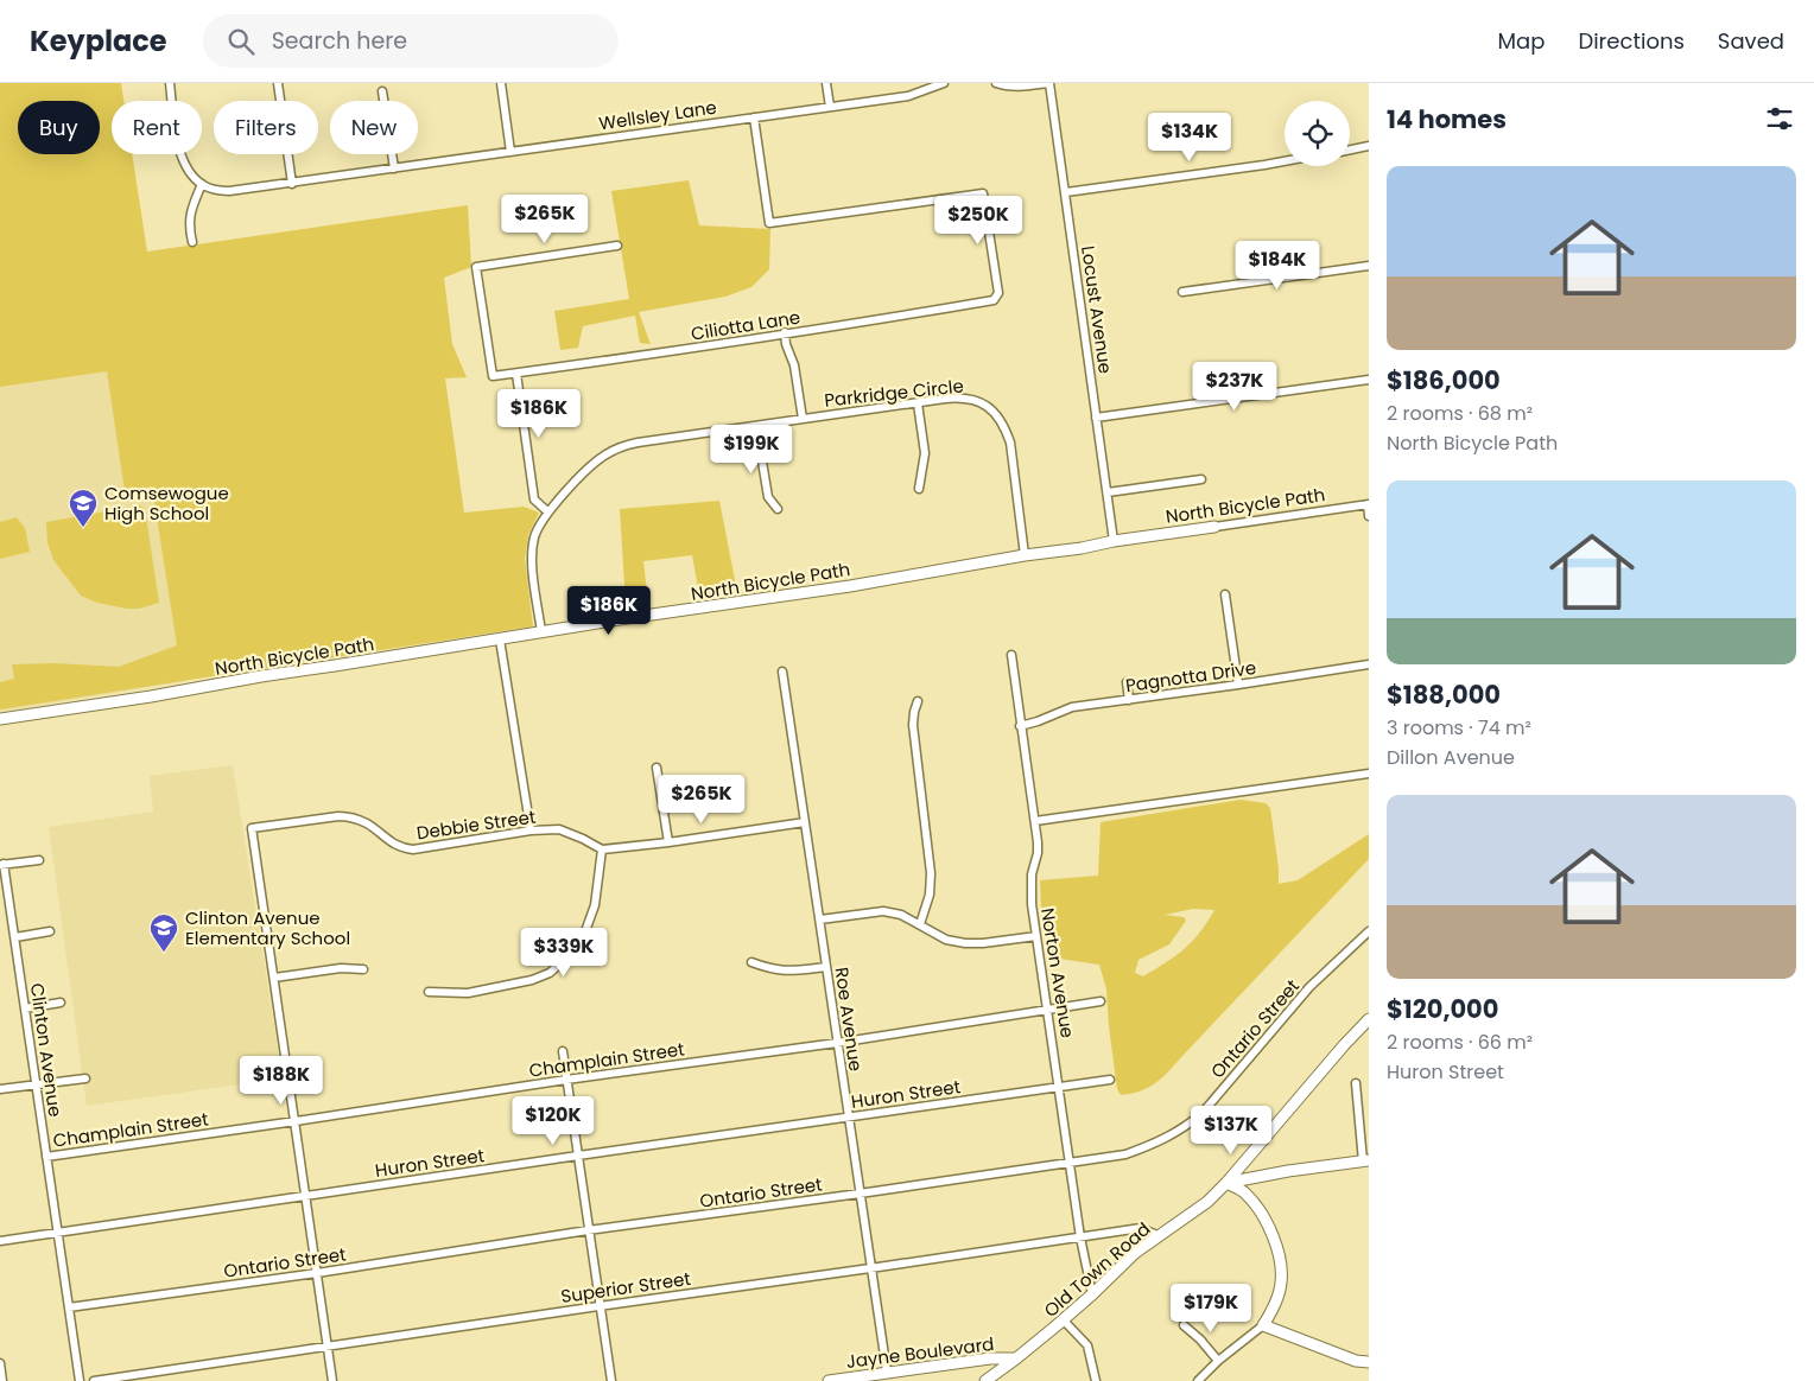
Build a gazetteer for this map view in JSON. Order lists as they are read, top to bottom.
{
  "streets": {
    "street": [
      "Wellsley Lane",
      "Locust Avenue",
      "Ciliotta Lane",
      "Parkridge Circle",
      "North Bicycle Path",
      "Pagnotta Drive",
      "Debbie Street",
      "Norton Avenue",
      "Roe Avenue",
      "Ontario Street",
      "Clinton Avenue",
      "Champlain Street",
      "Huron Street",
      "Old Town Road",
      "Superior Street",
      "Jayne Boulevard"
    ]
  },
  "crossings": [
    ["Wellsley Lane", "Ciliotta Lane"],
    ["Locust Avenue", "North Bicycle Path"],
    ["Parkridge Circle", "North Bicycle Path"],
    ["Pagnotta Drive", "Norton Avenue"],
    ["Norton Avenue", "Ontario Street"],
    ["Norton Avenue", "Champlain Street"],
    ["Norton Avenue", "Huron Street"],
    ["Norton Avenue", "Old Town Road"],
    ["Norton Avenue", "Superior Street"],
    ["Roe Avenue", "Ontario Street"],
    ["Roe Avenue", "Champlain Street"],
    ["Roe Avenue", "Huron Street"],
    ["Roe Avenue", "Superior Street"],
    ["Roe Avenue", "Jayne Boulevard"],
    ["Ontario Street", "Clinton Avenue"],
    ["Clinton Avenue", "Champlain Street"],
    ["Clinton Avenue", "Huron Street"],
    ["Old Town Road", "Superior Street"],
    ["Old Town Road", "Jayne Boulevard"]
  ],
  "places": {
    "school or university": ["Comsewogue High School", "Clinton Avenue Elementary School"]
  },
  "page": {
    "header": "Keyplace",
    "search": "Search here",
    "nav": ["Map", "Directions", "Saved"],
    "heading": "14 homes",
    "chip": [
      "Buy",
      "Rent",
      "Filters",
      "New"
    ],
    "price": [
      "$134K",
      "$265K",
      "$250K",
      "$184K",
      "$237K",
      "$186K",
      "$199K",
      "$186K",
      "$265K",
      "$339K",
      "$188K",
      "$120K",
      "$137K",
      "$179K"
    ],
    "list": [
      {
        "name": "$186,000",
        "note": "2 rooms · 68 m² · North Bicycle Path"
      },
      {
        "name": "$188,000",
        "note": "3 rooms · 74 m² · Dillon Avenue"
      },
      {
        "name": "$120,000",
        "note": "2 rooms · 66 m² · Huron Street"
      }
    ]
  }
}
